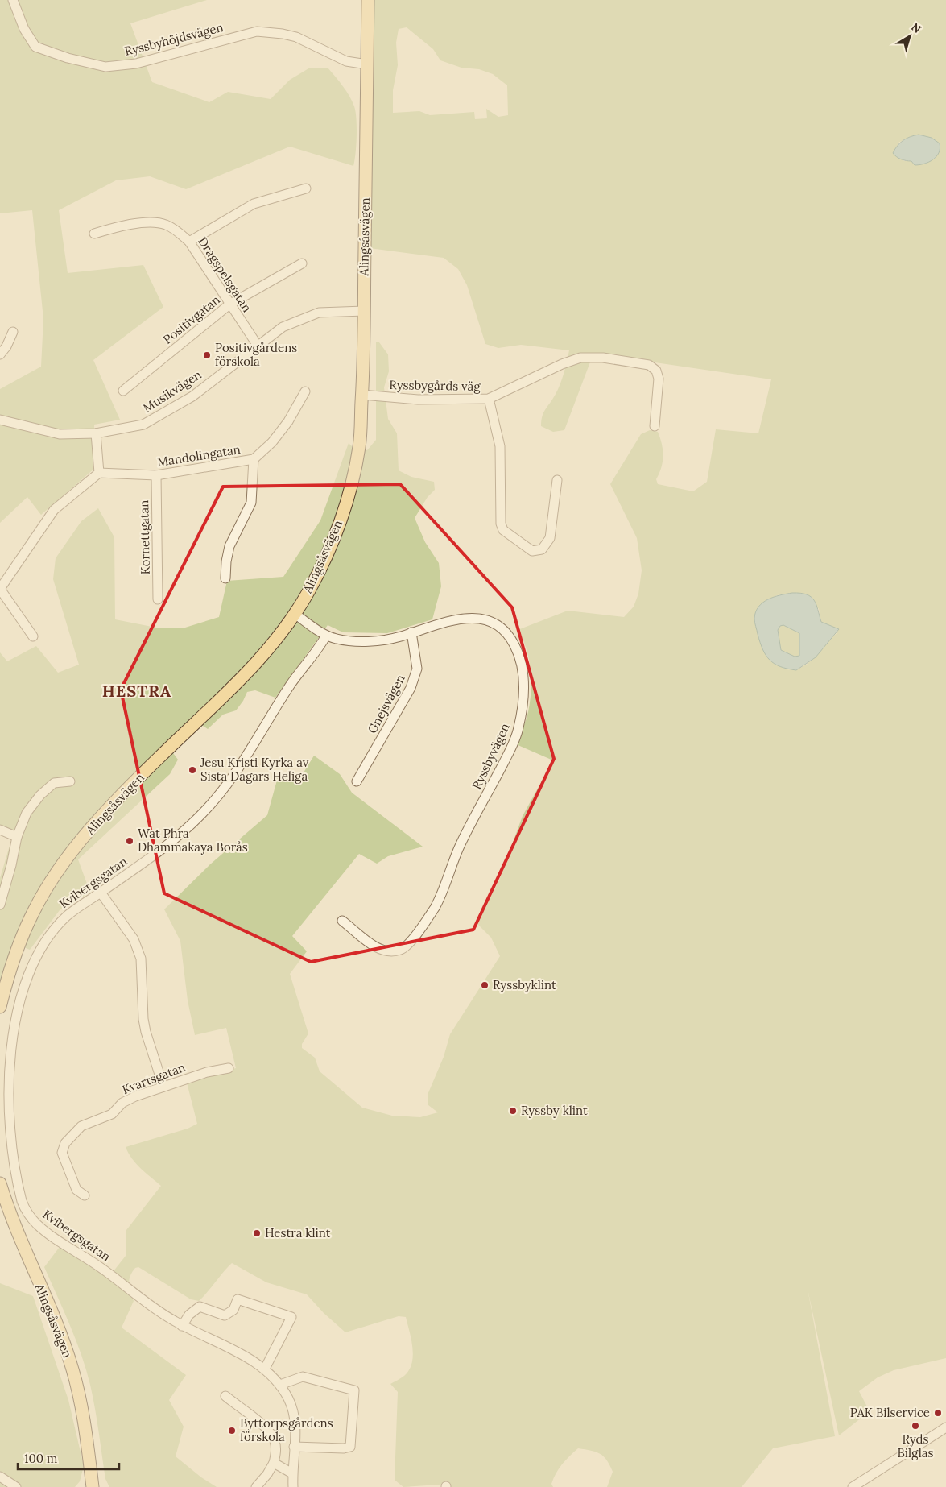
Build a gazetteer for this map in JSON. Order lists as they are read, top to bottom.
{
  "streets": {
    "main road": ["Alingsåsvägen"],
    "street": [
      "Ryssbyhöjdsvägen",
      "Dragspelsgatan",
      "Positivgatan",
      "Ryssbygårds väg",
      "Musikvägen",
      "Mandolingatan",
      "Kornettgatan",
      "Gnejsvägen",
      "Ryssbyvägen",
      "Kvibergsgatan",
      "Kvartsgatan"
    ]
  },
  "crossings": [
    ["Ryssbyhöjdsvägen", "Alingsåsvägen"],
    ["Alingsåsvägen", "Ryssbygårds väg"],
    ["Alingsåsvägen", "Musikvägen"],
    ["Alingsåsvägen", "Ryssbyvägen"],
    ["Dragspelsgatan", "Positivgatan"],
    ["Dragspelsgatan", "Musikvägen"],
    ["Mandolingatan", "Kornettgatan"],
    ["Gnejsvägen", "Ryssbyvägen"],
    ["Ryssbyvägen", "Kvibergsgatan"]
  ],
  "districts": ["HESTRA"],
  "places": [
    "Positivgårdens förskola",
    "Jesu Kristi Kyrka av Sista Dagars Heliga",
    "Wat Phra Dhammakaya Borås",
    "Ryssbyklint",
    "Ryssby klint",
    "Hestra klint",
    "PAK Bilservice",
    "Ryds Bilglas",
    "Byttorpsgårdens förskola"
  ],
  "scale_bar": "100 m",
  "north": "top right"
}
